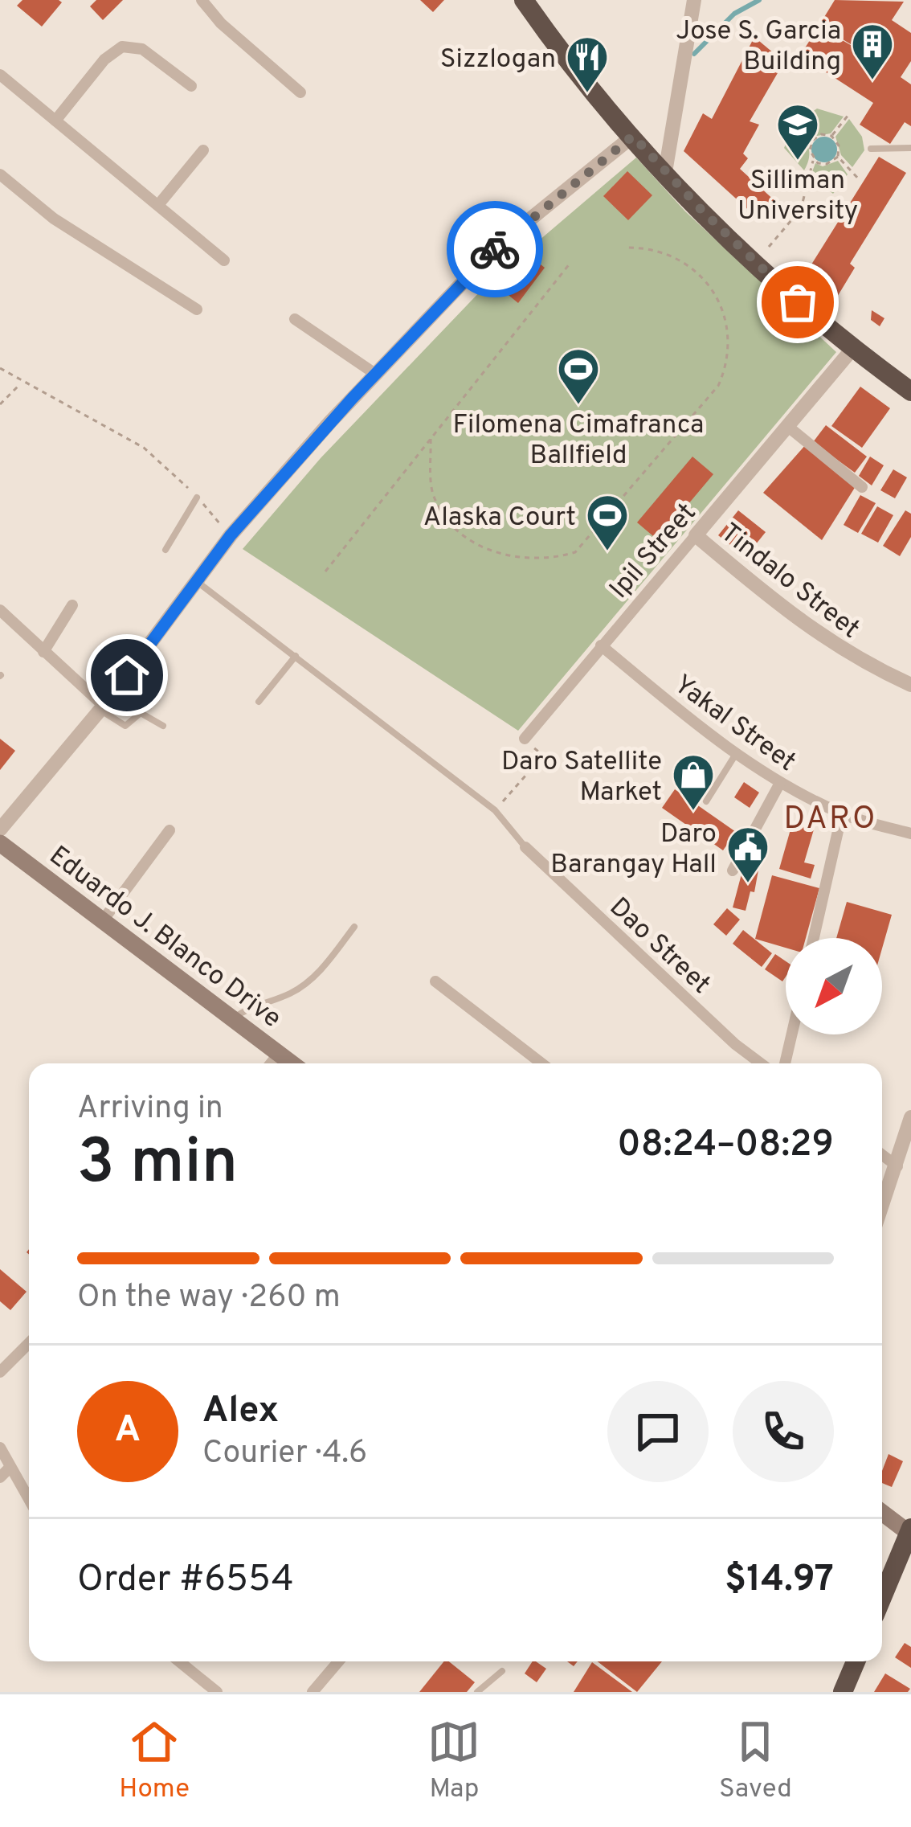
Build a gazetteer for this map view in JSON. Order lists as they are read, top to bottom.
{
  "streets": {
    "main road": ["Eduardo J. Blanco Drive"],
    "street": [
      "Ipil Street",
      "Tindalo Street",
      "Yakal Street",
      "Dao Street"
    ]
  },
  "crossings": [
    ["Ipil Street", "Tindalo Street"],
    ["Ipil Street", "Yakal Street"]
  ],
  "districts": ["DARO"],
  "places": {
    "building": ["Jose S. Garcia Building"],
    "restaurant": ["Sizzlogan"],
    "school or university": ["Silliman University"],
    "sports": ["Filomena Cimafranca Ballfield", "Alaska Court"],
    "shop": ["Daro Satellite Market"],
    "public building": ["Daro Barangay Hall"]
  },
  "north": "bottom left",
  "page": {
    "heading": ["3 min", "Arriving in", "08:24–08:29"],
    "panel": [
      "Alex",
      "Courier · 4.6",
      "Order #6554",
      "$14.97"
    ],
    "bar": "On the way · 260 m",
    "round": "A",
    "tabs": ["Home", "Map", "Saved"]
  }
}
